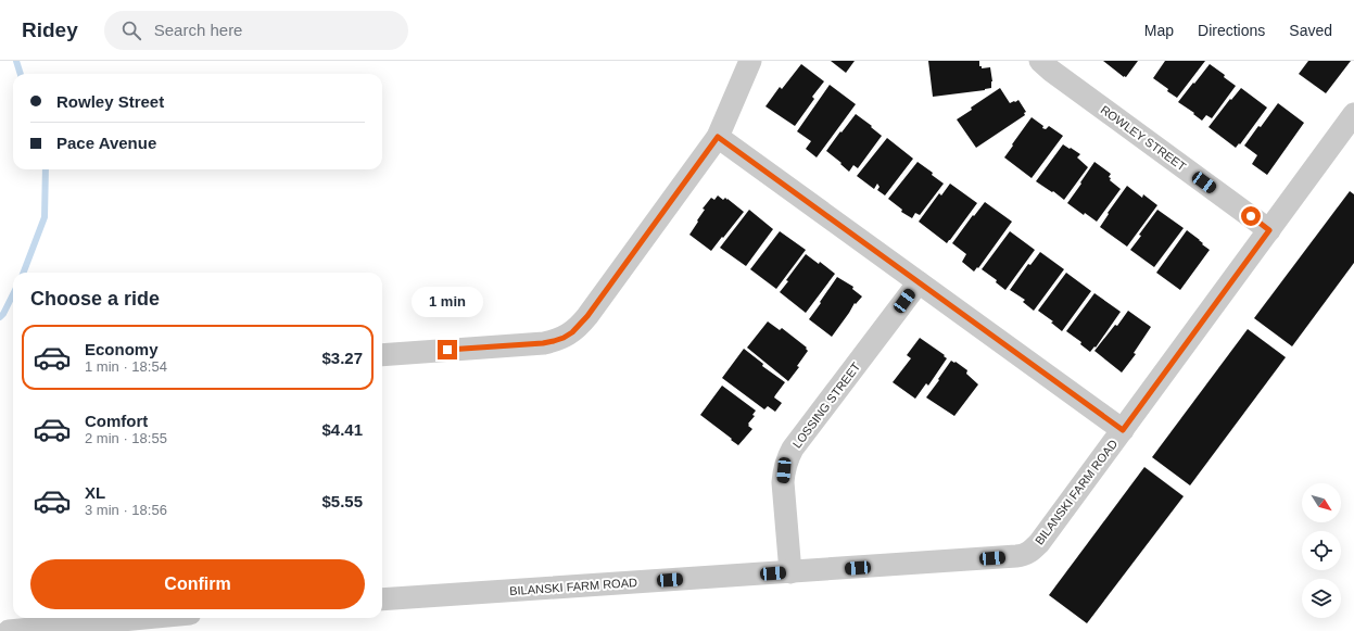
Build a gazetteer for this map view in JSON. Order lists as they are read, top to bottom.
{
  "streets": {
    "street": ["ROWLEY STREET", "LOSSING STREET", "BILANSKI FARM ROAD"]
  },
  "crossings": [
    ["ROWLEY STREET", "BILANSKI FARM ROAD"],
    ["LOSSING STREET", "BILANSKI FARM ROAD"]
  ],
  "north": "bottom right",
  "page": {
    "header": "Ridey",
    "search": "Search here",
    "nav": ["Map", "Directions", "Saved"],
    "banner": ["Rowley Street", "Pace Avenue"],
    "heading": "Choose a ride",
    "bubble": "1 min",
    "list": [
      {
        "name": "Economy",
        "note": "1 min · 18:54",
        "value": "$3.27"
      },
      {
        "name": "Comfort",
        "note": "2 min · 18:55",
        "value": "$4.41"
      },
      {
        "name": "XL",
        "note": "3 min · 18:56",
        "value": "$5.55"
      }
    ],
    "buttons": "Confirm"
  }
}
